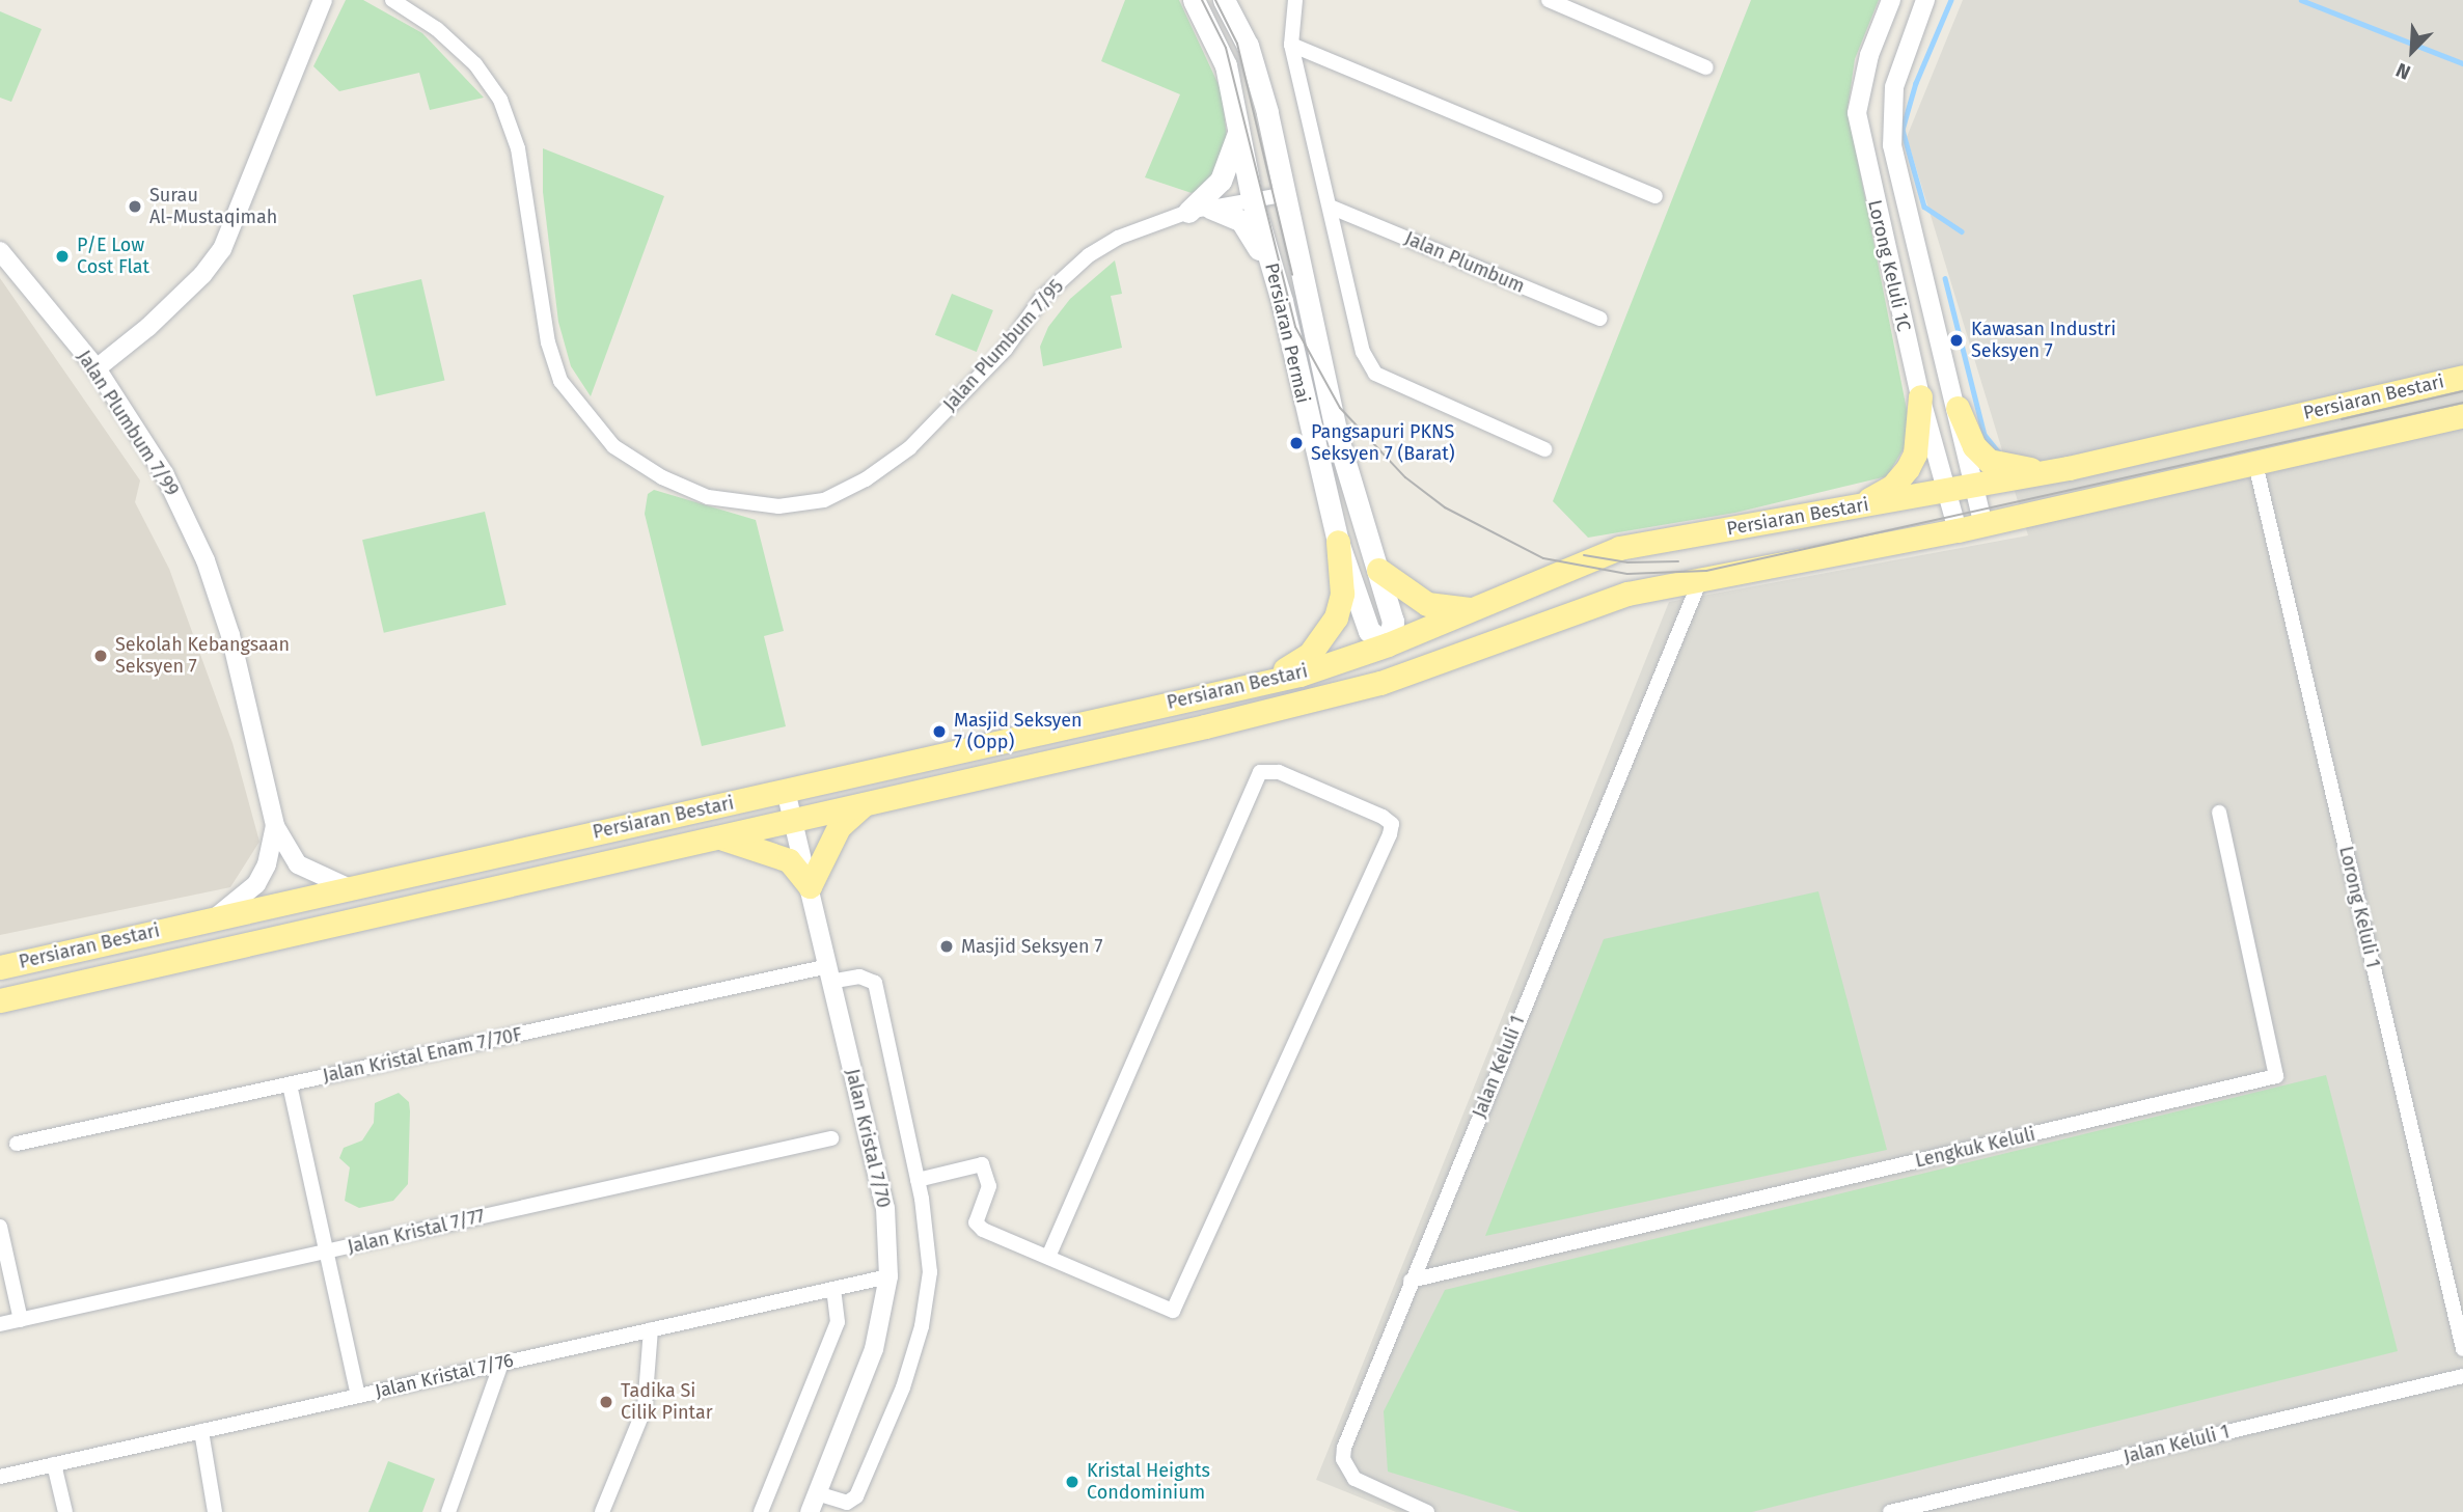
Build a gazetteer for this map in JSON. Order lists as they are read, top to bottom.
{
  "streets": {
    "main road": ["Persiaran Permai", "Persiaran Bestari"],
    "street": [
      "Jalan Plumbum",
      "Lorong Keluli 1C",
      "Jalan Plumbum 7/95",
      "Jalan Plumbum 7/99",
      "Lorong Keluli 1",
      "Jalan Kristal Enam 7/70F",
      "Jalan Keluli 1",
      "Jalan Kristal 7/70",
      "Lengkuk Keluli",
      "Jalan Kristal 7/77",
      "Jalan Kristal 7/76"
    ]
  },
  "crossings": [
    ["Lorong Keluli 1C", "Persiaran Bestari"],
    ["Persiaran Permai", "Jalan Plumbum 7/95"],
    ["Persiaran Permai", "Persiaran Bestari"],
    ["Persiaran Bestari", "Lorong Keluli 1"],
    ["Persiaran Bestari", "Jalan Keluli 1"],
    ["Persiaran Bestari", "Jalan Kristal 7/70"],
    ["Jalan Kristal Enam 7/70F", "Jalan Kristal 7/70"],
    ["Jalan Keluli 1", "Lengkuk Keluli"],
    ["Jalan Kristal 7/70", "Jalan Kristal 7/76"]
  ],
  "places": [
    "Surau Al-Mustaqimah",
    "P/E Low Cost Flat",
    "Kawasan Industri Seksyen 7",
    "Pangsapuri PKNS Seksyen 7 (Barat)",
    "Sekolah Kebangsaan Seksyen 7",
    "Masjid Seksyen 7 (Opp)",
    "Masjid Seksyen 7",
    "Tadika Si Cilik Pintar",
    "Kristal Heights Condominium"
  ],
  "north": "bottom left"
}
